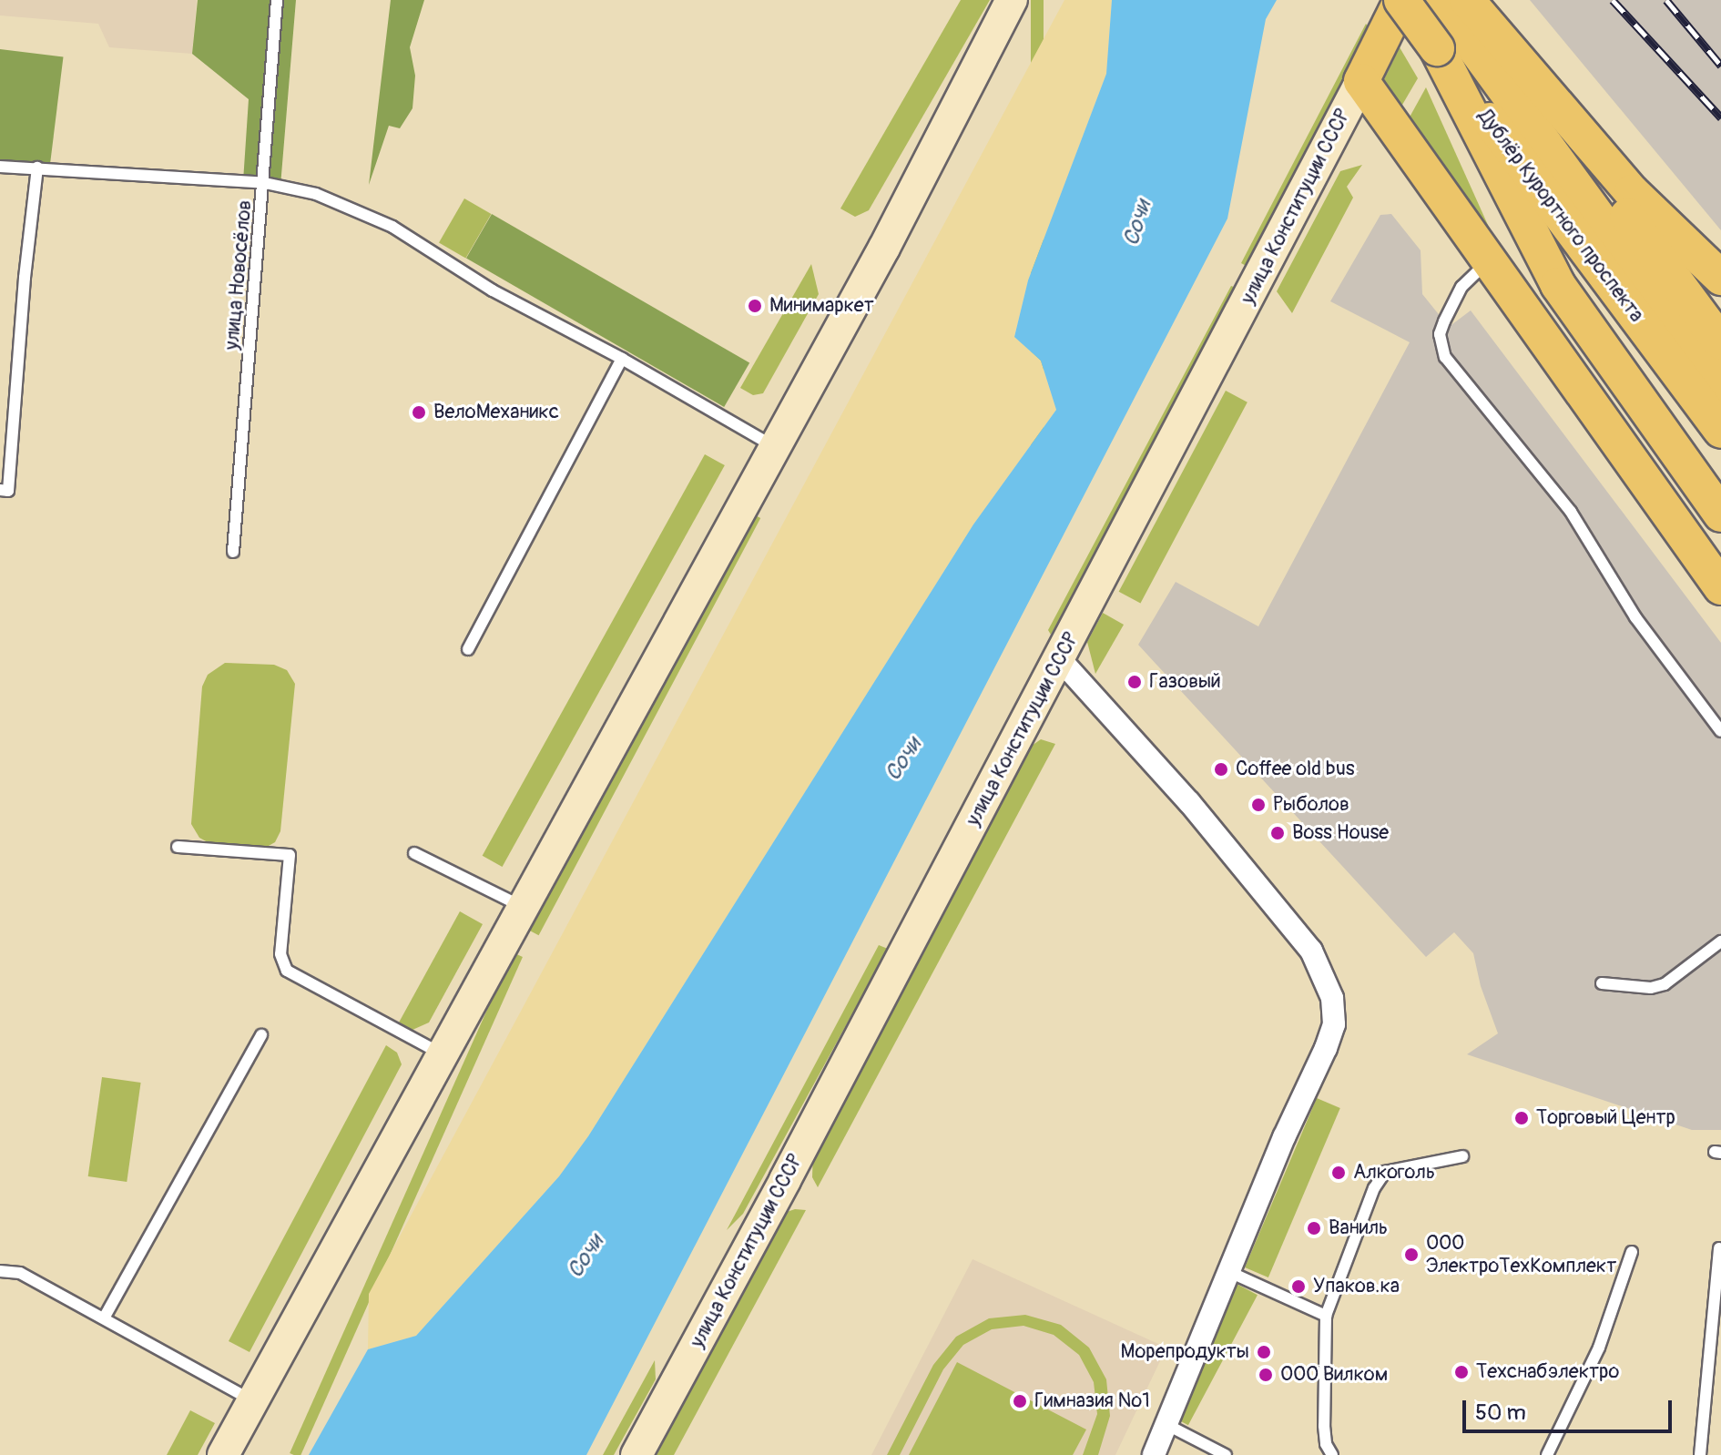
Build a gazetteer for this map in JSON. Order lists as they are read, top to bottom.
{
  "streets": {
    "main road": ["улица Конституции СССР", "Дублёр Курортного проспекта"],
    "lane": ["улица Новосёлов"]
  },
  "crossings": [
    ["улица Конституции СССР", "Дублёр Курортного проспекта"]
  ],
  "water": ["Сочи"],
  "places": [
    "Минимаркет",
    "ВелоМеханикс",
    "Газовый",
    "Coffee old bus",
    "Рыболов",
    "Boss House",
    "Торговый Центр",
    "Алкоголь",
    "Ваниль",
    "ООО ЭлектроТехКомплект",
    "Упаков.ка",
    "Морепродукты",
    "Техснабэлектро",
    "ООО Вилком",
    "Гимназия №1"
  ],
  "scale_bar": "50 m"
}
